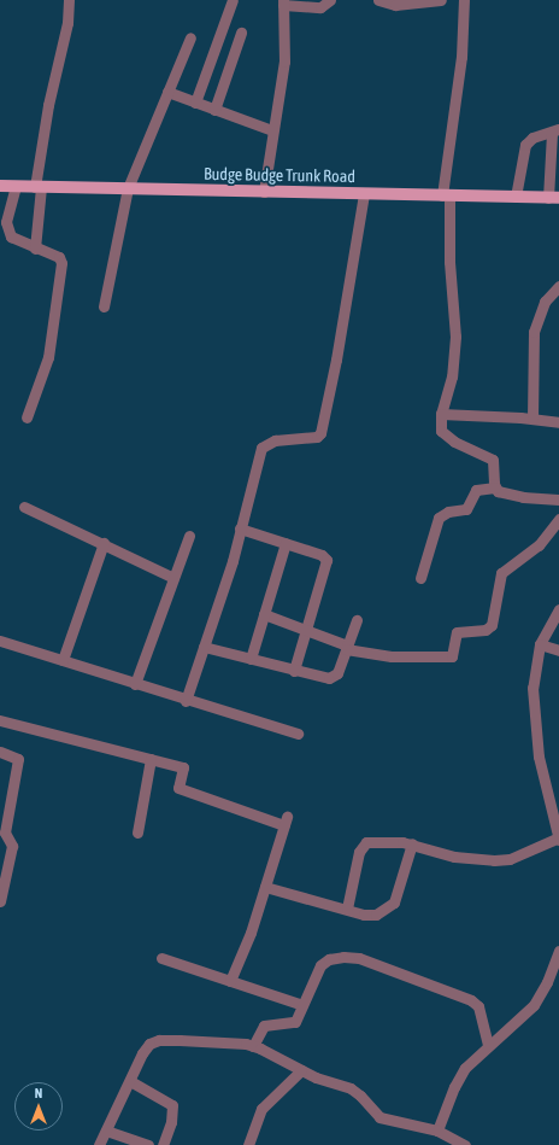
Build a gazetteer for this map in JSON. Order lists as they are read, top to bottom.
{
  "streets": {
    "main road": ["Budge Budge Trunk Road"]
  },
  "north": "top"
}
